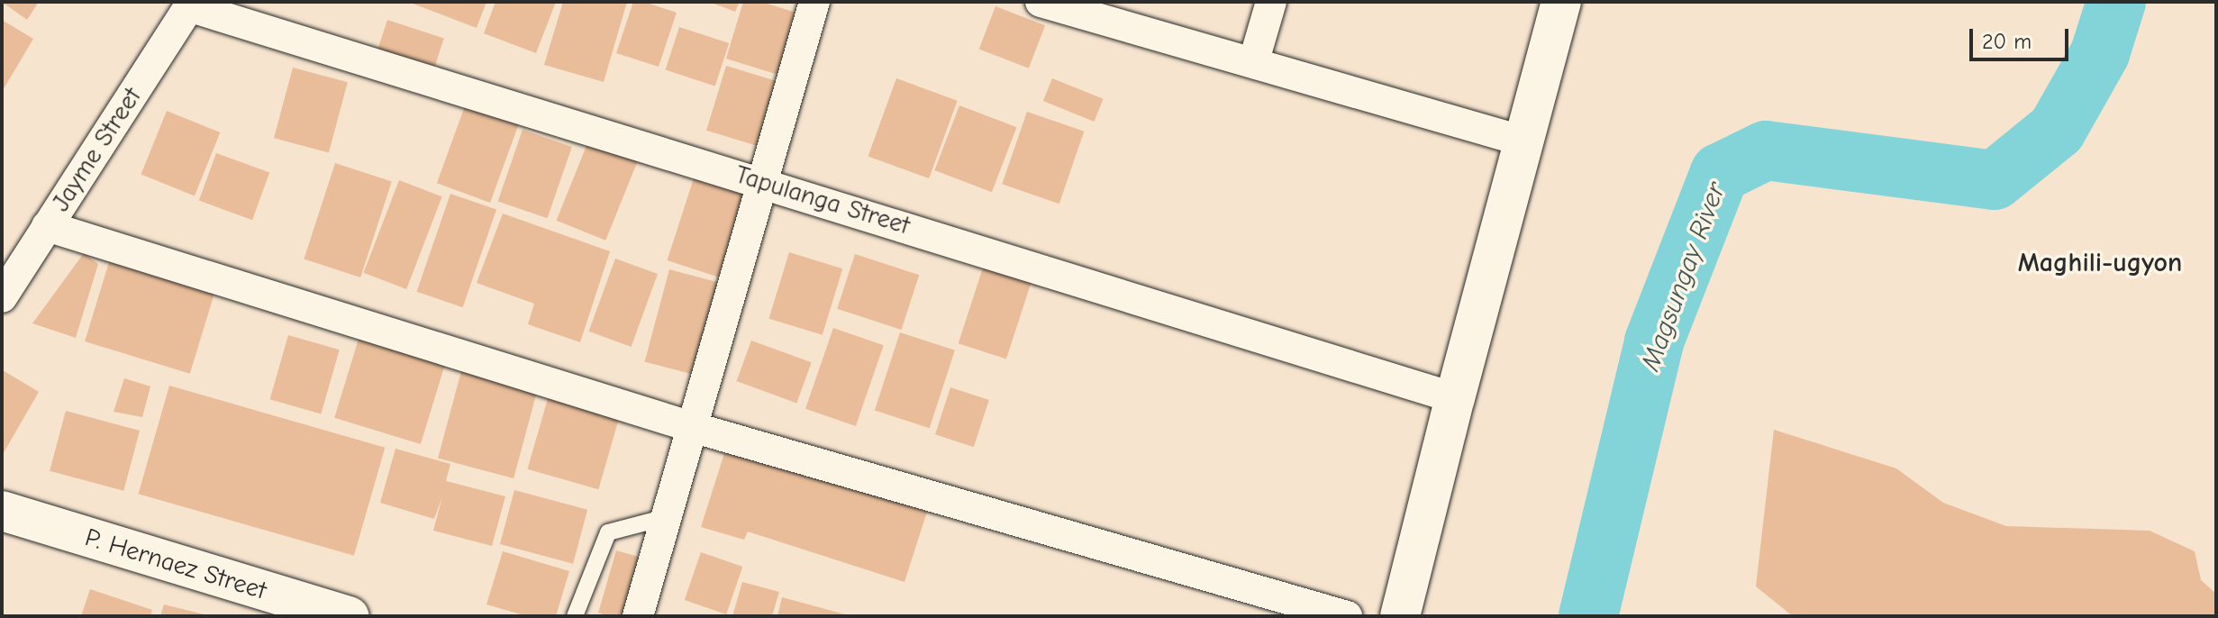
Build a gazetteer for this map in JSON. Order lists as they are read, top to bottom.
{
  "streets": {
    "street": ["Jayme Street", "Tapulanga Street", "P. Hernaez Street"]
  },
  "crossings": [
    ["Jayme Street", "Tapulanga Street"]
  ],
  "districts": ["Maghili-ugyon"],
  "water": ["Magsungay River"],
  "scale_bar": "20 m"
}
